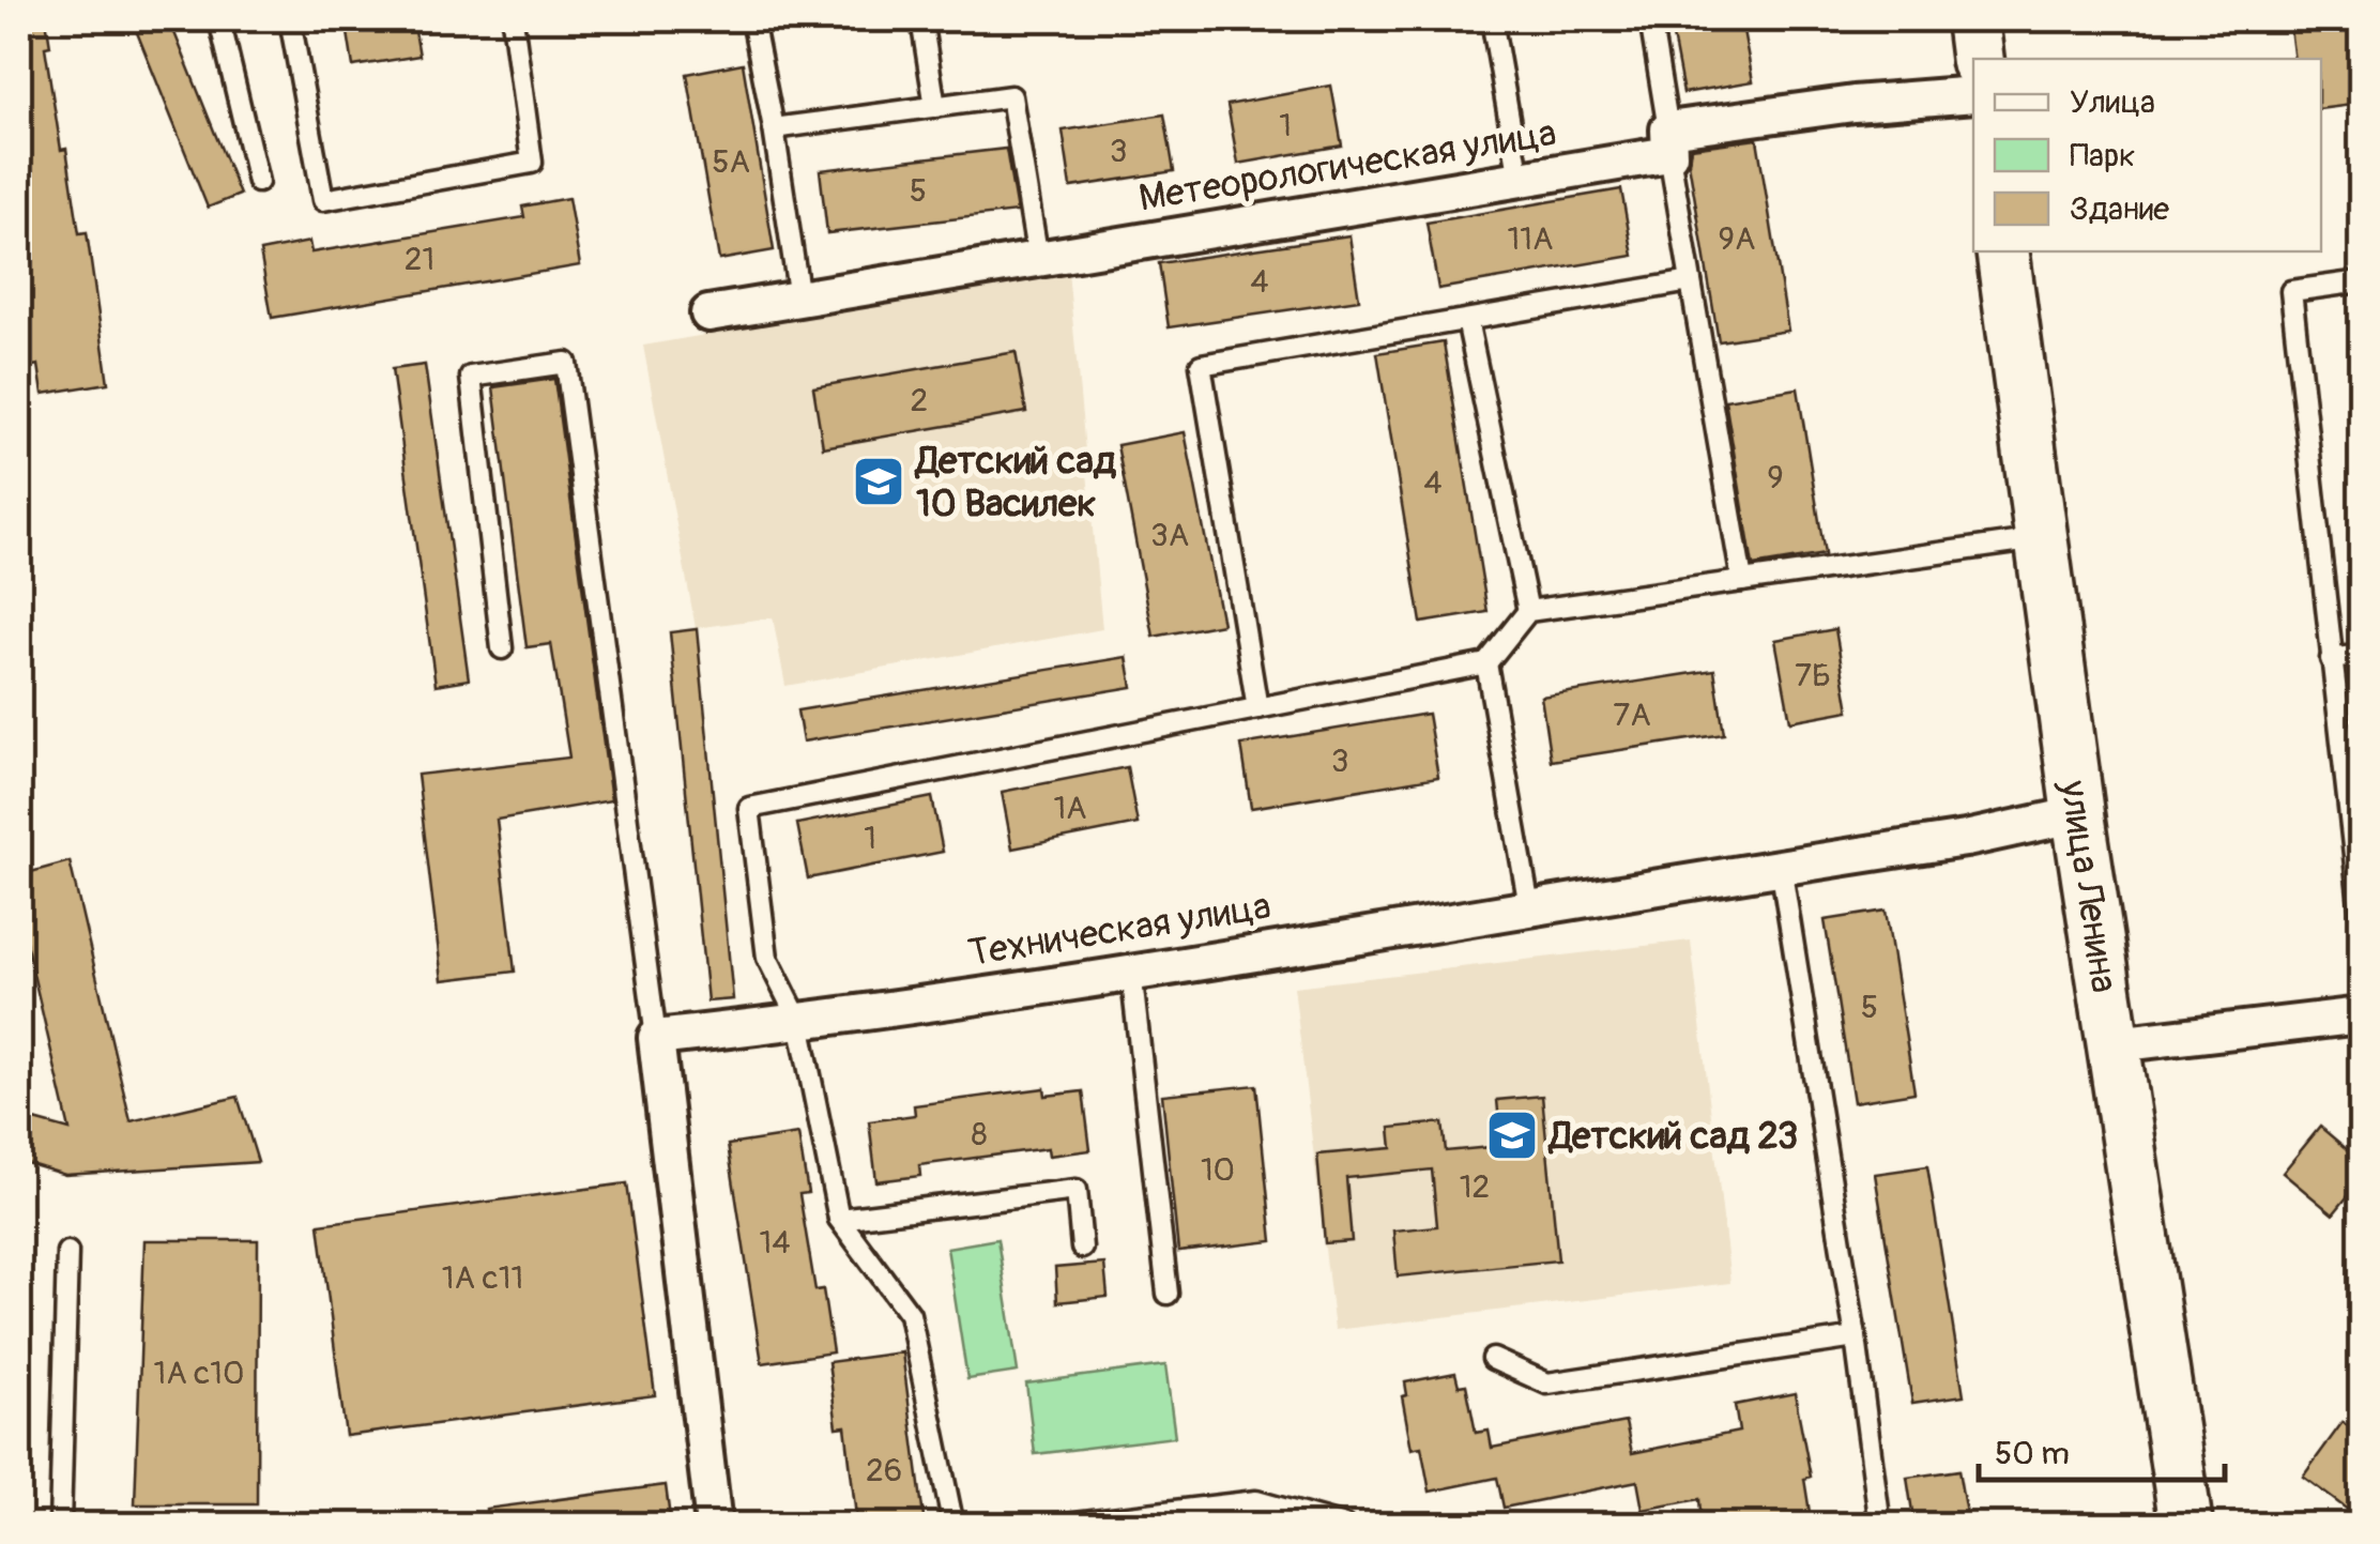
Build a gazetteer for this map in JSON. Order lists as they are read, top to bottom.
{
  "streets": {
    "main road": ["улица Ленина"],
    "street": ["Метеорологическая улица", "Техническая улица"]
  },
  "crossings": [
    ["улица Ленина", "Техническая улица"]
  ],
  "places": {
    "school or university": ["Детский сад 10 Василек", "Детский сад 23"]
  },
  "house_numbers": [
    "1",
    "3",
    "5А",
    "5",
    "11А",
    "9А",
    "21",
    "4",
    "2",
    "9",
    "4",
    "3А",
    "7Б",
    "7А",
    "3",
    "1А",
    "1",
    "5",
    "8",
    "10",
    "12",
    "14",
    "1А с11",
    "1А с10",
    "26"
  ],
  "legend": ["Улица", "Парк", "Здание"],
  "scale_bar": "50 m"
}
